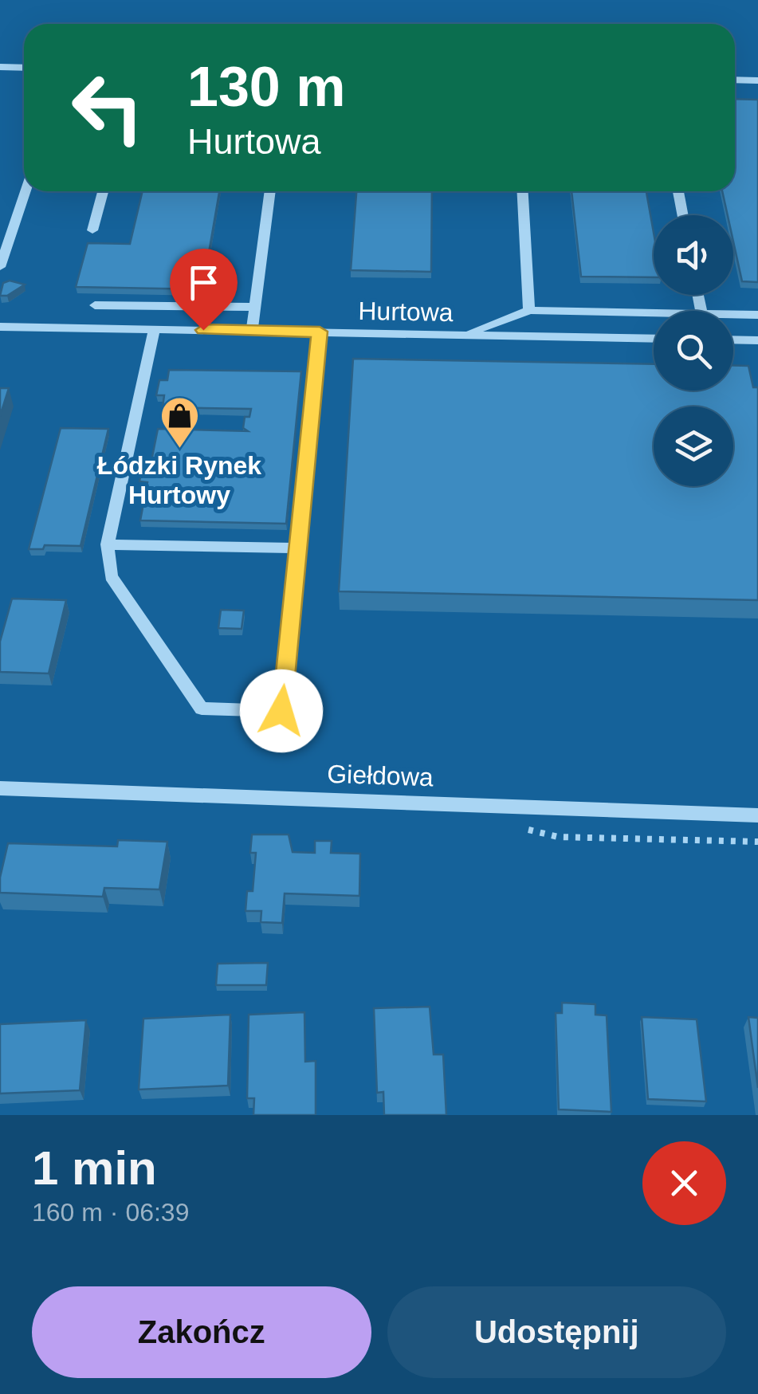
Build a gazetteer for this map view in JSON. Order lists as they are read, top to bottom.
{
  "streets": {
    "street": ["Hurtowa", "Giełdowa"]
  },
  "places": {
    "shop": ["Łódzki Rynek Hurtowy"]
  },
  "page": {
    "turn": ["130 m", "Hurtowa"],
    "heading": ["1 min", "160 m · 06:39"],
    "buttons": ["Zakończ", "Udostępnij"]
  }
}
